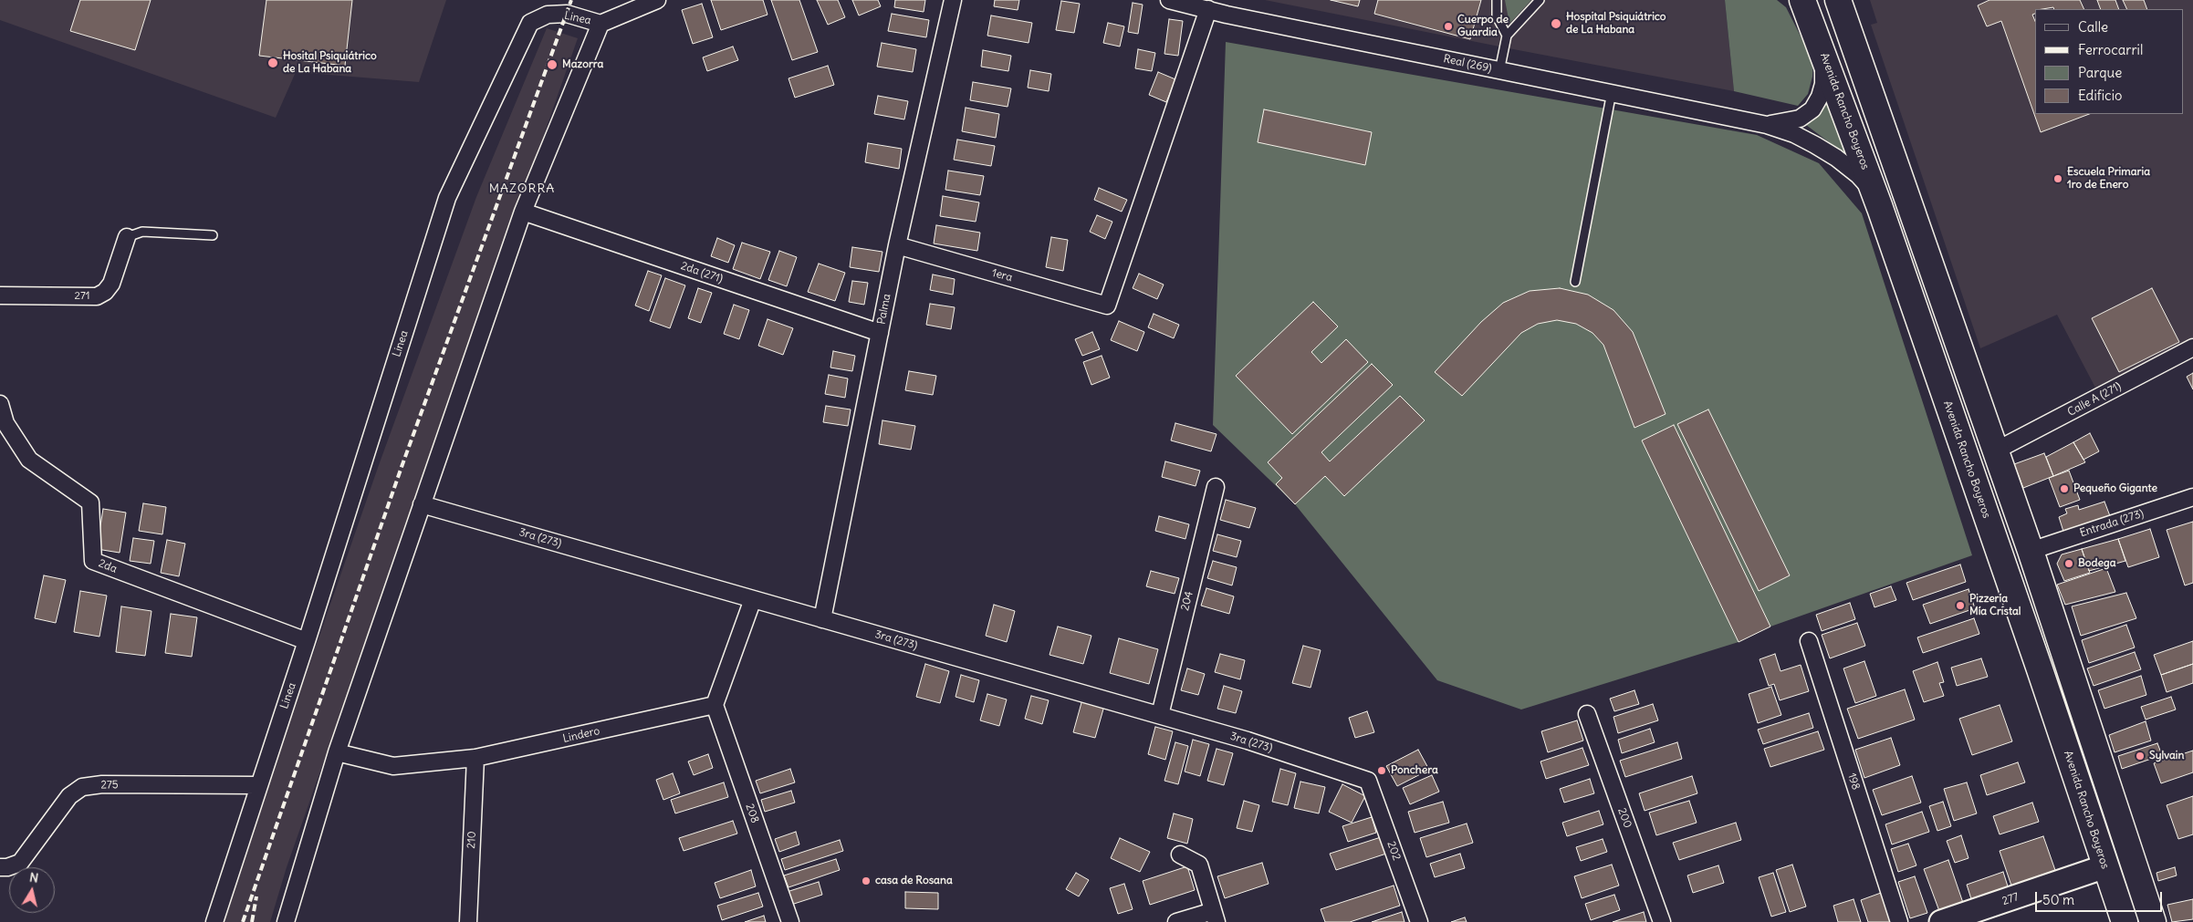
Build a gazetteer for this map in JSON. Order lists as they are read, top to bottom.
{
  "streets": {
    "highway": ["Avenida Rancho Boyeros"],
    "street": [
      "Linea",
      "Real (269)",
      "2da (271)",
      "1era",
      "271",
      "Palma",
      "Calle A (271)",
      "Entrada (273)",
      "3ra (273)",
      "2da",
      "204",
      "Lindero",
      "198",
      "275",
      "208",
      "200",
      "210",
      "202",
      "277"
    ]
  },
  "crossings": [
    ["Linea", "2da (271)"],
    ["Linea", "3ra (273)"],
    ["Linea", "2da"],
    ["Linea", "Lindero"],
    ["Linea", "275"],
    ["Real (269)", "Avenida Rancho Boyeros"],
    ["Real (269)", "1era"],
    ["Avenida Rancho Boyeros", "277"],
    ["2da (271)", "Palma"],
    ["1era", "Palma"],
    ["Palma", "3ra (273)"],
    ["3ra (273)", "204"],
    ["3ra (273)", "202"],
    ["Lindero", "208"],
    ["Lindero", "210"]
  ],
  "districts": ["MAZORRA"],
  "places": [
    "Hospital Psiquiátrico de La Habana",
    "Cuerpo de Guardia",
    "Hosital Psiquiátrico de La Habana",
    "Mazorra",
    "Escuela Primaria 1ro de Enero",
    "Pequeño Gigante",
    "Bodega",
    "Pizzería Mía Cristal",
    "Sylvain",
    "Ponchera",
    "casa de Rosana"
  ],
  "legend": [
    "Calle",
    "Ferrocarril",
    "Parque",
    "Edificio"
  ],
  "scale_bar": "50 m",
  "north": "top"
}
